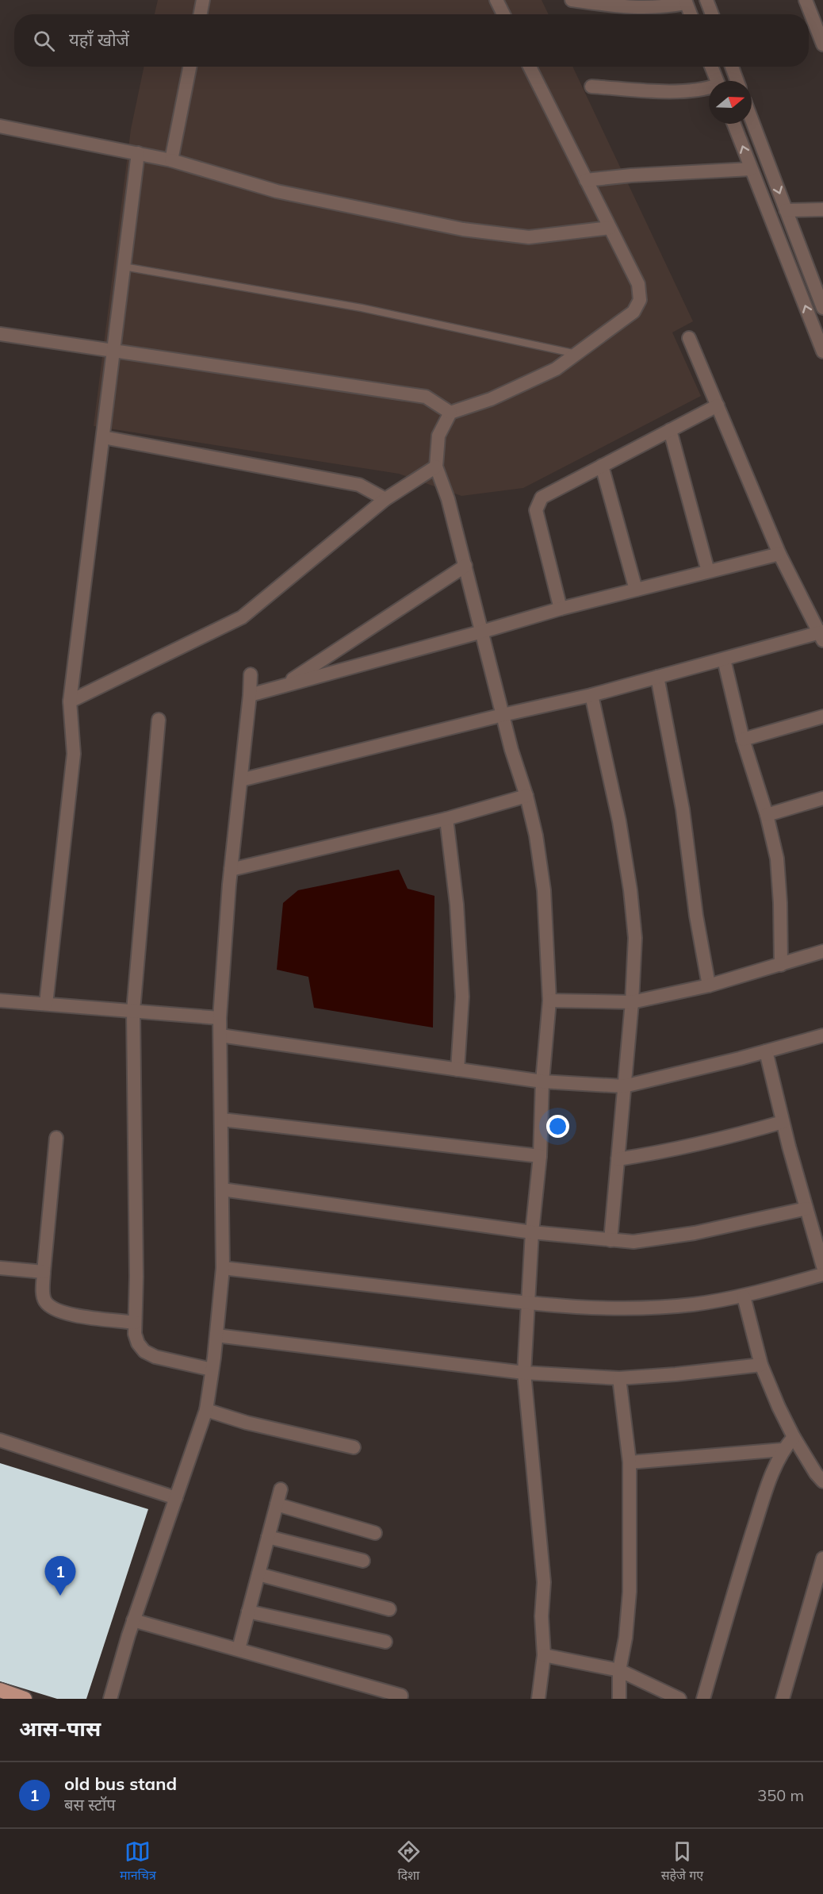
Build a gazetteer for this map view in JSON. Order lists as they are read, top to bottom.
{
  "north": "right",
  "page": {
    "search": "यहाँ खोजें",
    "pins": "1",
    "heading": "आस-पास",
    "list": [
      {
        "mark": "1",
        "name": "old bus stand",
        "note": "बस स्टॉप",
        "value": "350 m"
      }
    ],
    "nav": ["मानचित्र", "दिशा", "सहेजे गए"]
  }
}
